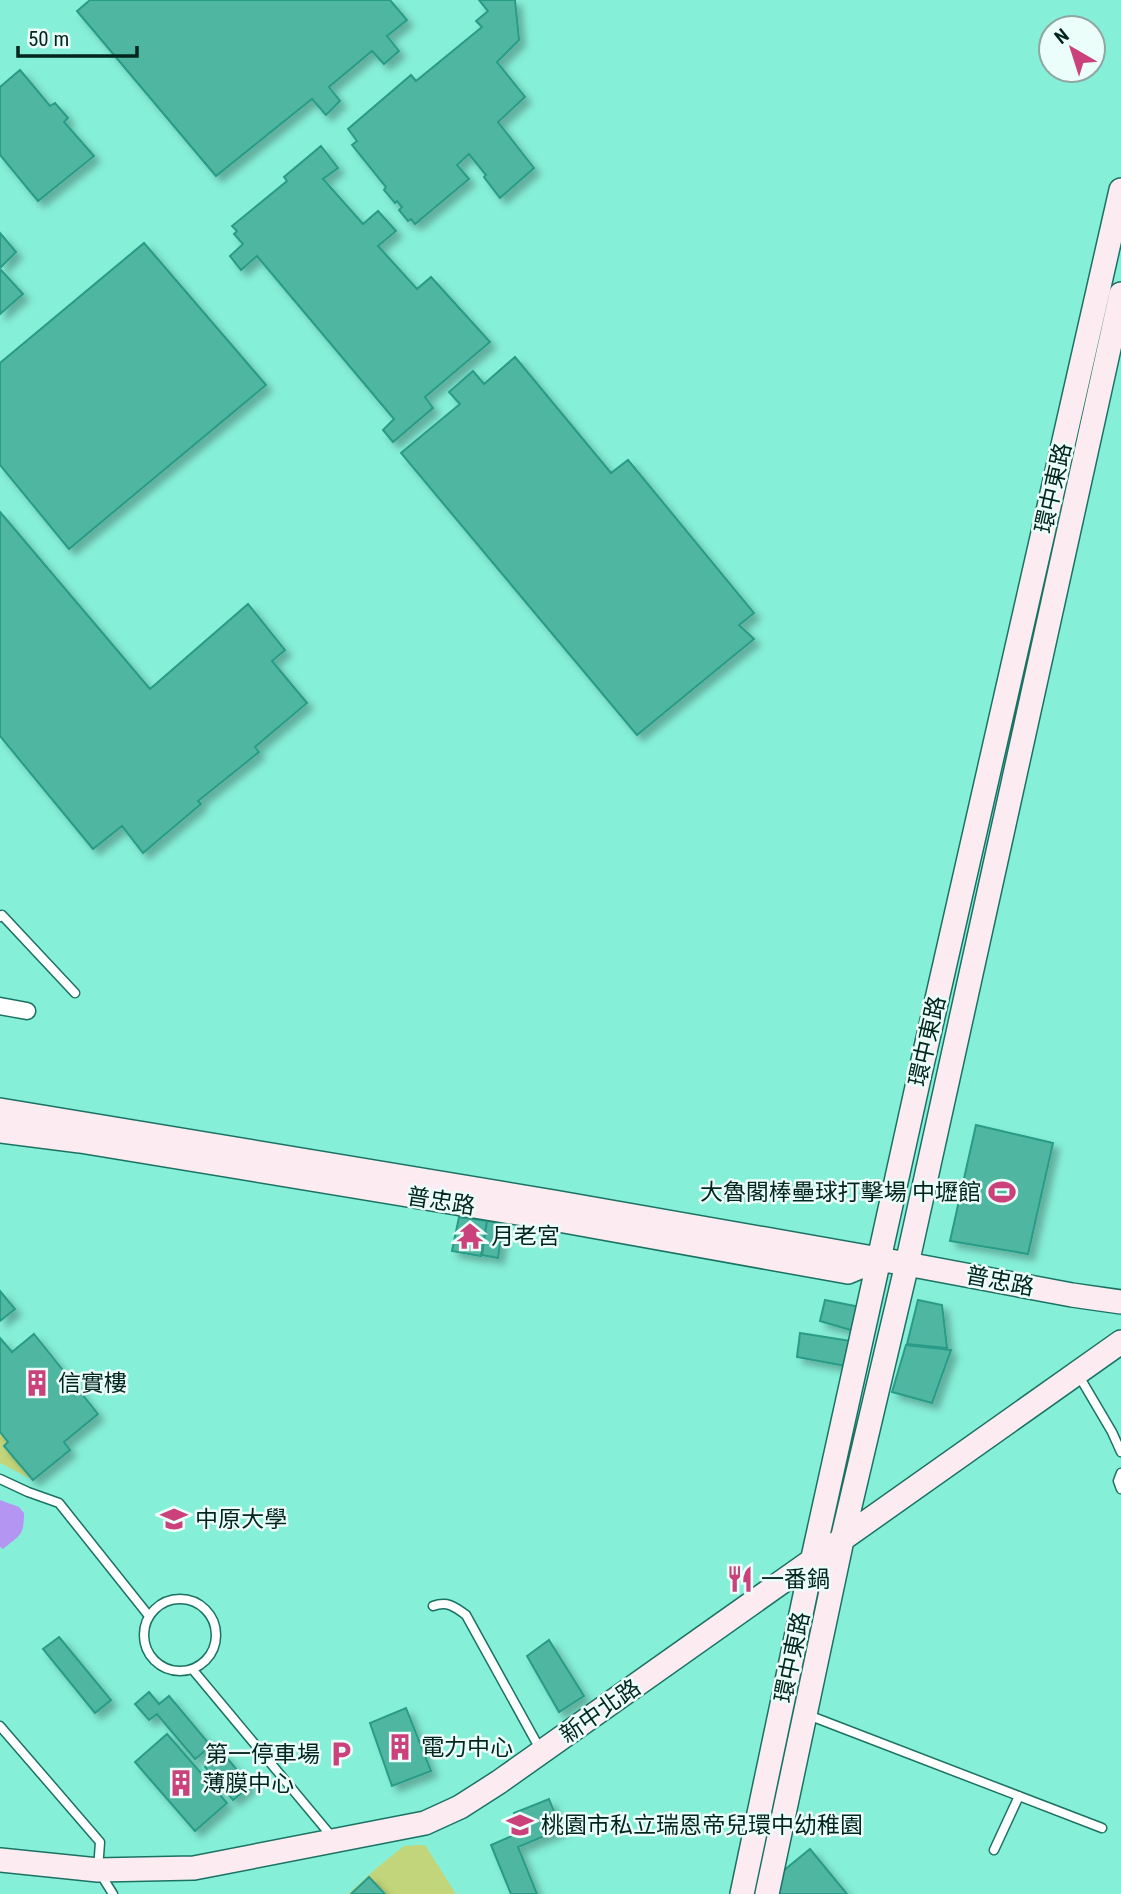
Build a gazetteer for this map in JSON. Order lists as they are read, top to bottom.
{
  "streets": {
    "street": ["環中東路", "普忠路", "新中北路"]
  },
  "crossings": [
    ["環中東路", "普忠路"],
    ["環中東路", "新中北路"]
  ],
  "places": {
    "sports": ["大魯閣棒壘球打擊場 中壢館"],
    "temple": ["月老宮"],
    "building": ["信實樓", "電力中心", "薄膜中心"],
    "school or university": ["中原大學", "桃園市私立瑞恩帝兒環中幼稚園"],
    "restaurant": ["一番鍋"],
    "parking": ["第一停車場"]
  },
  "scale_bar": "50 m",
  "north": "top left"
}
